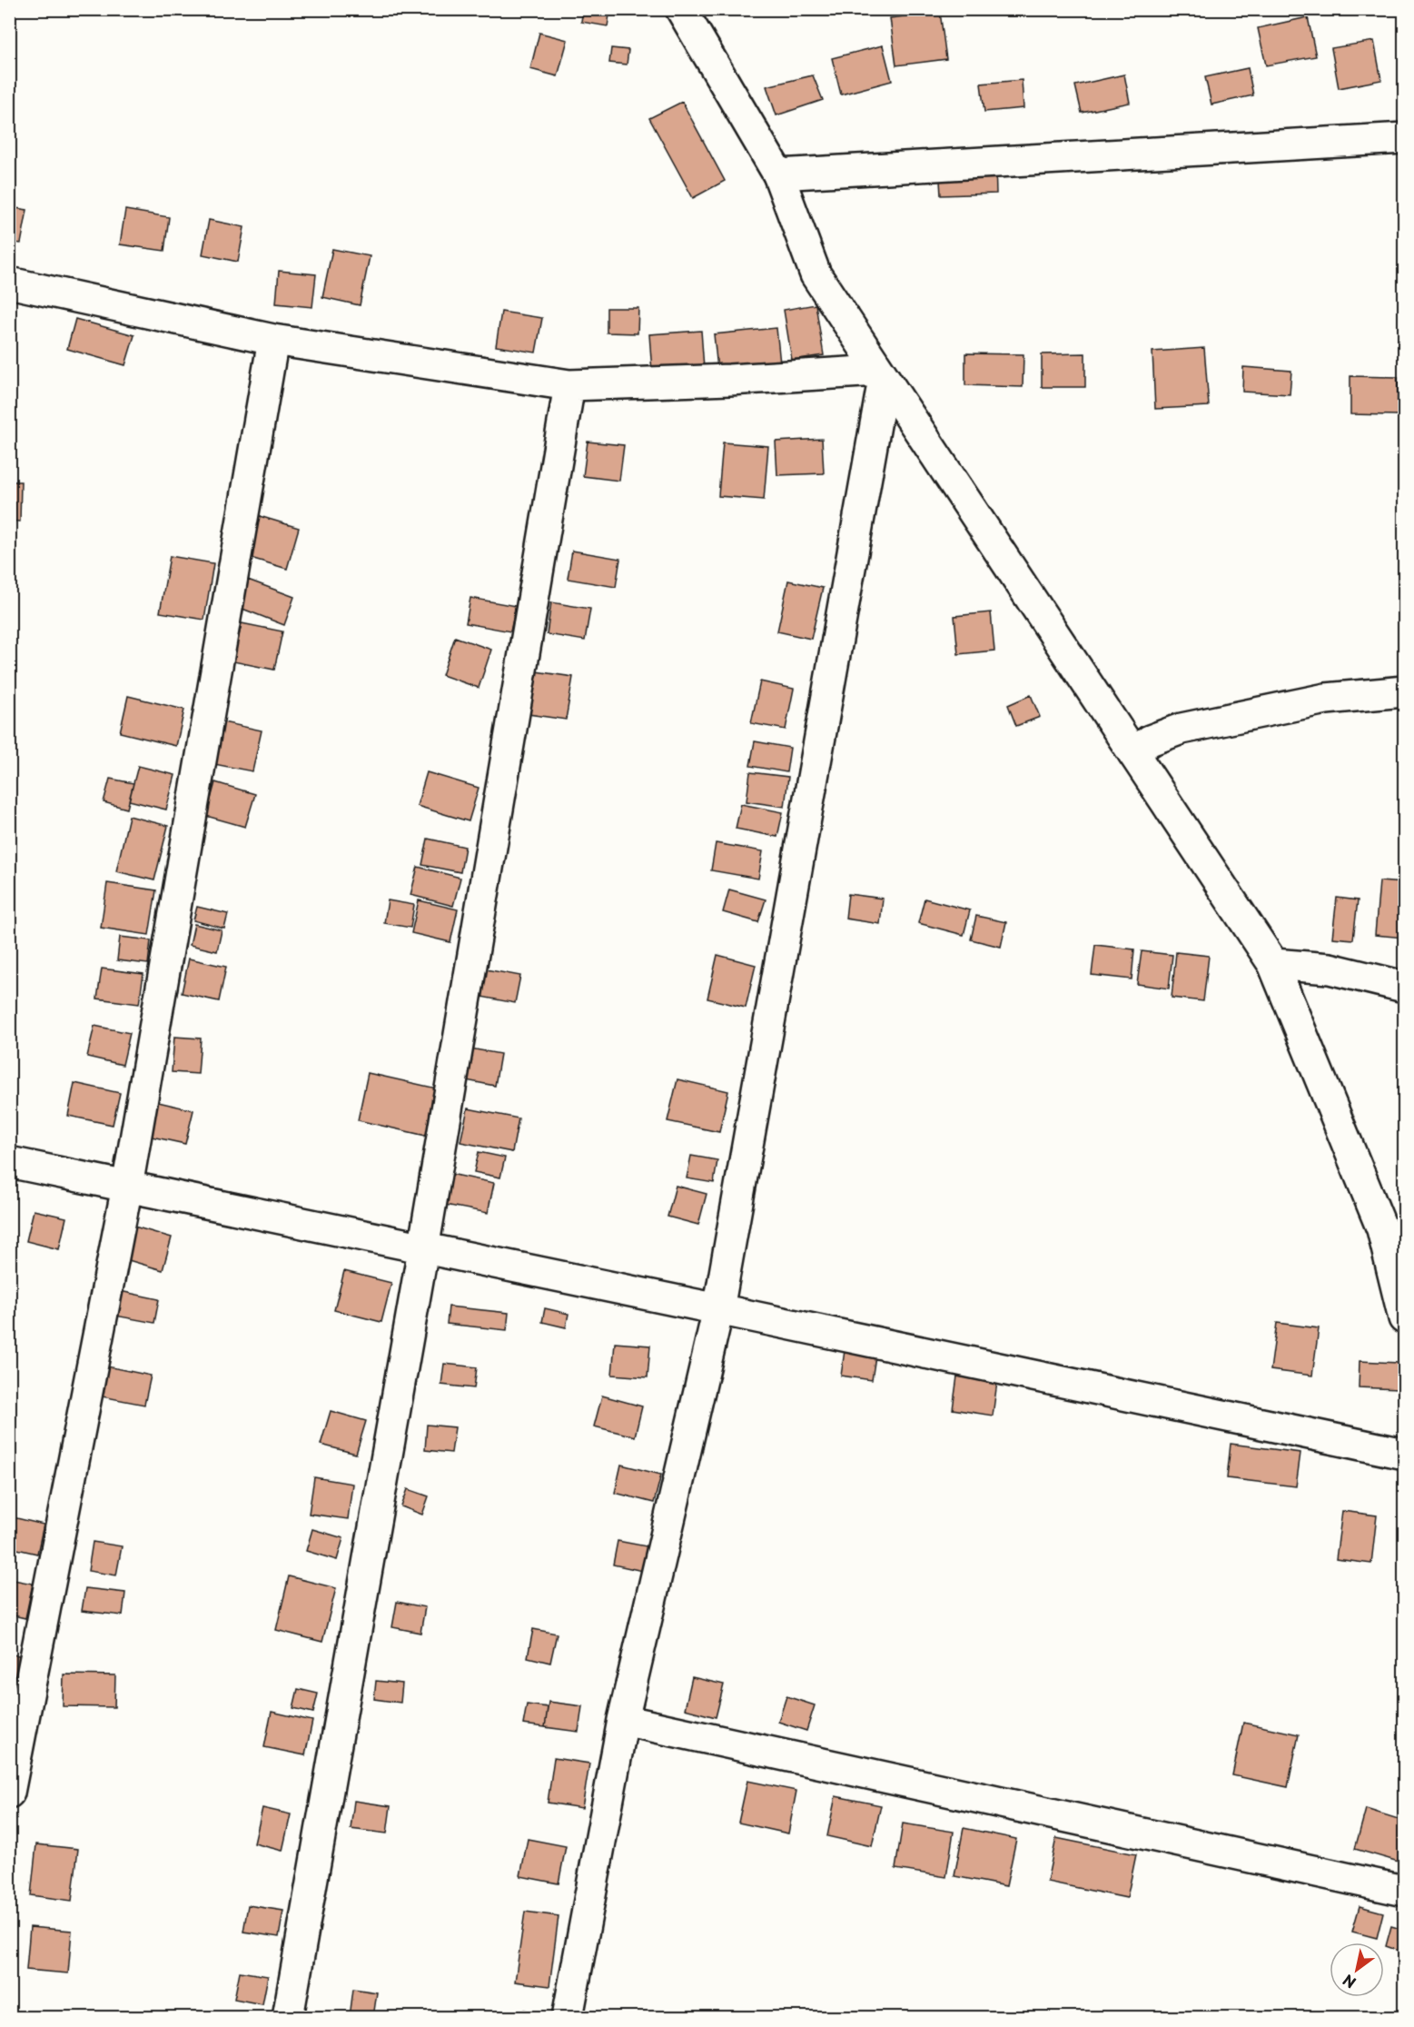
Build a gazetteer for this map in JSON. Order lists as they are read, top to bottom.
{
  "north": "bottom left"
}
